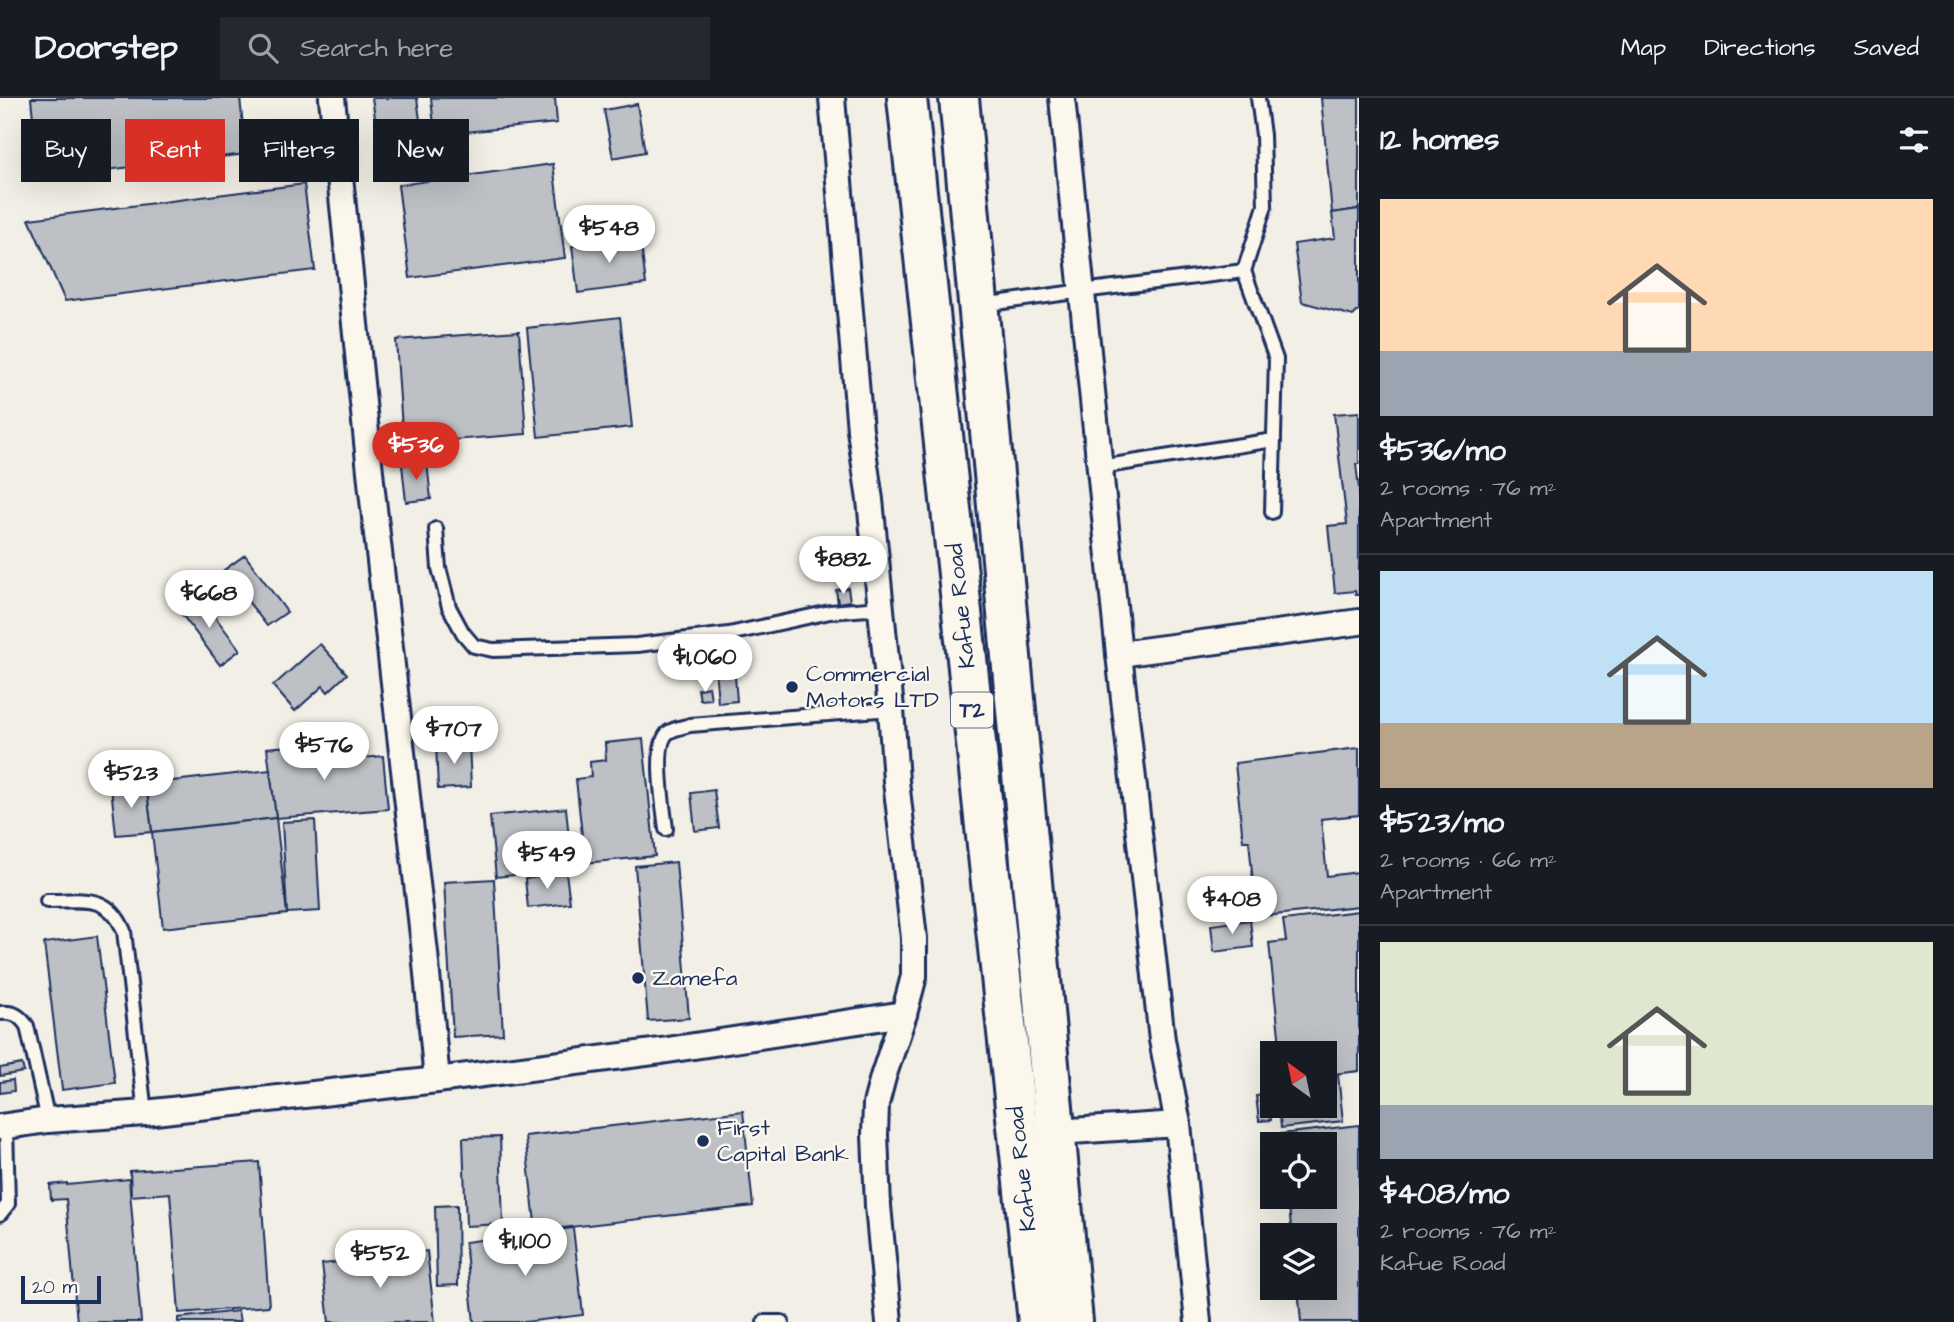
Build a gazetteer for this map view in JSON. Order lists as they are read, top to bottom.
{
  "streets": {
    "main road": ["Kafue Road", "T2"]
  },
  "places": ["Commercial Motors LTD", "Zamefa", "First Capital Bank"],
  "scale_bar": "20 m",
  "north": "top left",
  "page": {
    "header": "Doorstep",
    "search": "Search here",
    "nav": ["Map", "Directions", "Saved"],
    "heading": "12 homes",
    "chip": [
      "Buy",
      "Rent",
      "Filters",
      "New"
    ],
    "list": [
      {
        "name": "$536/mo",
        "note": "2 rooms · 76 m² · Apartment"
      },
      {
        "name": "$523/mo",
        "note": "2 rooms · 66 m² · Apartment"
      },
      {
        "name": "$408/mo",
        "note": "2 rooms · 76 m² · Kafue Road"
      }
    ],
    "price": [
      "$548",
      "$536",
      "$882",
      "$668",
      "$1,060",
      "$707",
      "$576",
      "$523",
      "$549",
      "$408",
      "$1,100",
      "$552"
    ],
    "scale": "20 m"
  }
}
